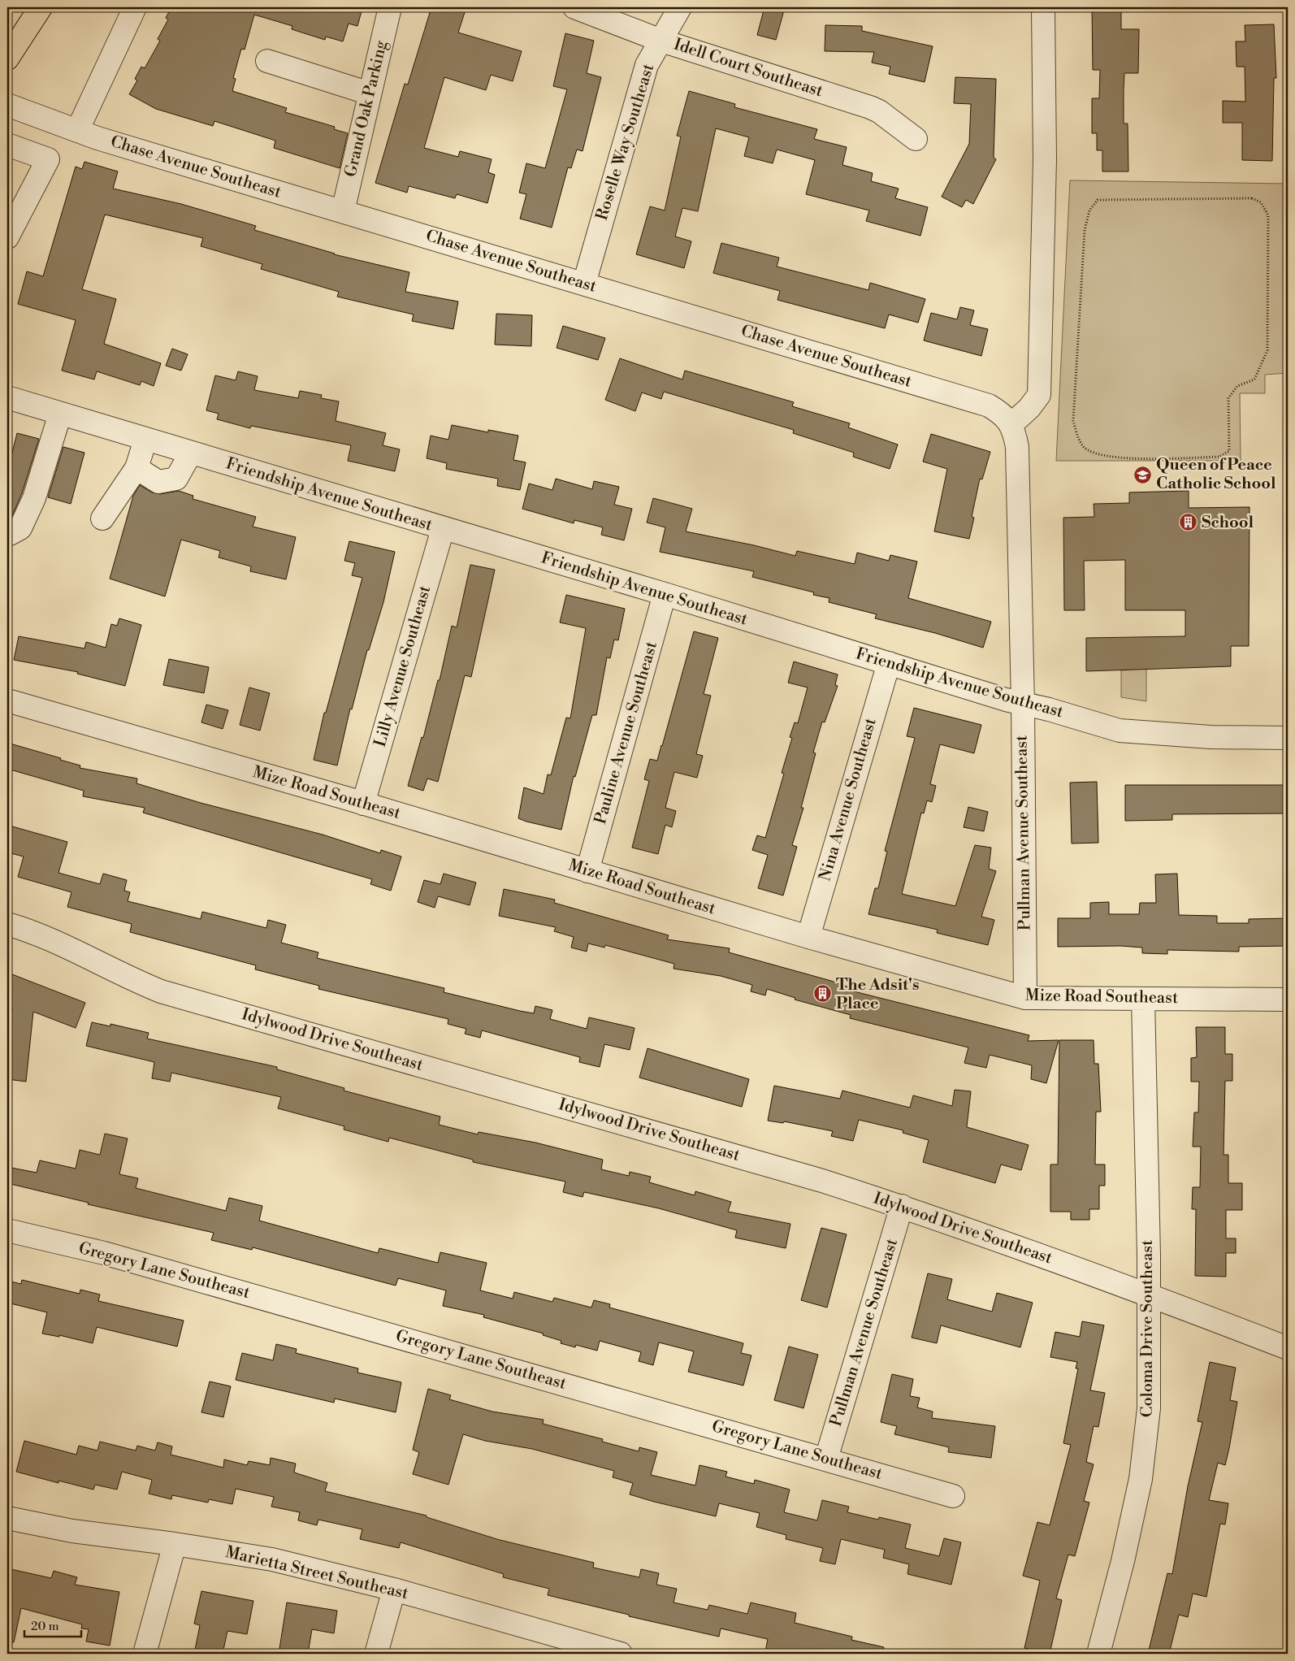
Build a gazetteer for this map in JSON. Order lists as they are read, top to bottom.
{
  "streets": {
    "street": [
      "Idell Court Southeast",
      "Grand Oak Parking",
      "Roselle Way Southeast",
      "Chase Avenue Southeast",
      "Friendship Avenue Southeast",
      "Lilly Avenue Southeast",
      "Pauline Avenue Southeast",
      "Mize Road Southeast",
      "Nina Avenue Southeast",
      "Pullman Avenue Southeast",
      "Idylwood Drive Southeast",
      "Gregory Lane Southeast",
      "Coloma Drive Southeast",
      "Marietta Street Southeast"
    ]
  },
  "crossings": [
    ["Idell Court Southeast", "Roselle Way Southeast"],
    ["Grand Oak Parking", "Chase Avenue Southeast"],
    ["Roselle Way Southeast", "Chase Avenue Southeast"],
    ["Chase Avenue Southeast", "Pullman Avenue Southeast"],
    ["Friendship Avenue Southeast", "Lilly Avenue Southeast"],
    ["Friendship Avenue Southeast", "Pauline Avenue Southeast"],
    ["Friendship Avenue Southeast", "Nina Avenue Southeast"],
    ["Friendship Avenue Southeast", "Pullman Avenue Southeast"],
    ["Lilly Avenue Southeast", "Mize Road Southeast"],
    ["Pauline Avenue Southeast", "Mize Road Southeast"],
    ["Mize Road Southeast", "Nina Avenue Southeast"],
    ["Mize Road Southeast", "Pullman Avenue Southeast"],
    ["Mize Road Southeast", "Coloma Drive Southeast"],
    ["Pullman Avenue Southeast", "Idylwood Drive Southeast"],
    ["Pullman Avenue Southeast", "Gregory Lane Southeast"],
    ["Idylwood Drive Southeast", "Coloma Drive Southeast"]
  ],
  "places": {
    "school or university": ["Queen of Peace Catholic School"],
    "building": ["School", "The Adsit's Place"]
  },
  "scale_bar": "20 m"
}
